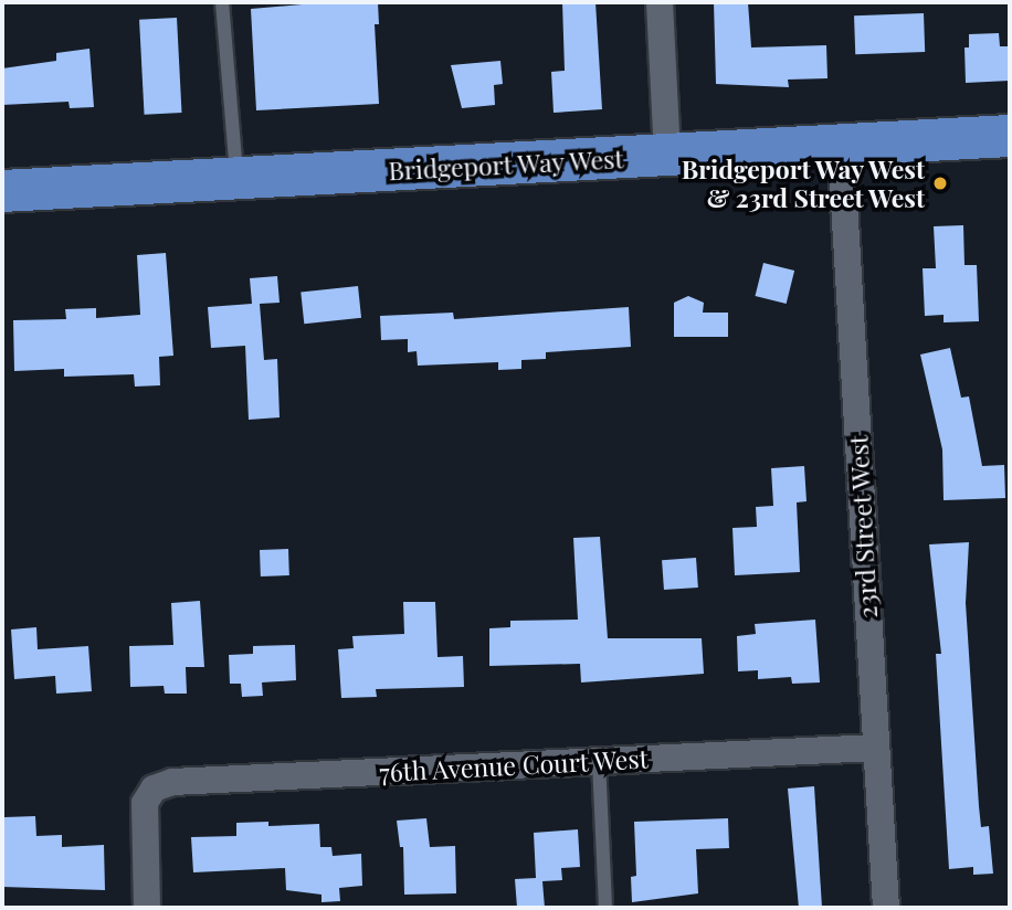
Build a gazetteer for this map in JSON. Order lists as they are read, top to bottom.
{
  "streets": {
    "main road": ["Bridgeport Way West"],
    "street": ["23rd Street West", "76th Avenue Court West"]
  },
  "crossings": [
    ["Bridgeport Way West", "23rd Street West"],
    ["23rd Street West", "76th Avenue Court West"]
  ],
  "places": ["Bridgeport Way West & 23rd Street West"]
}
